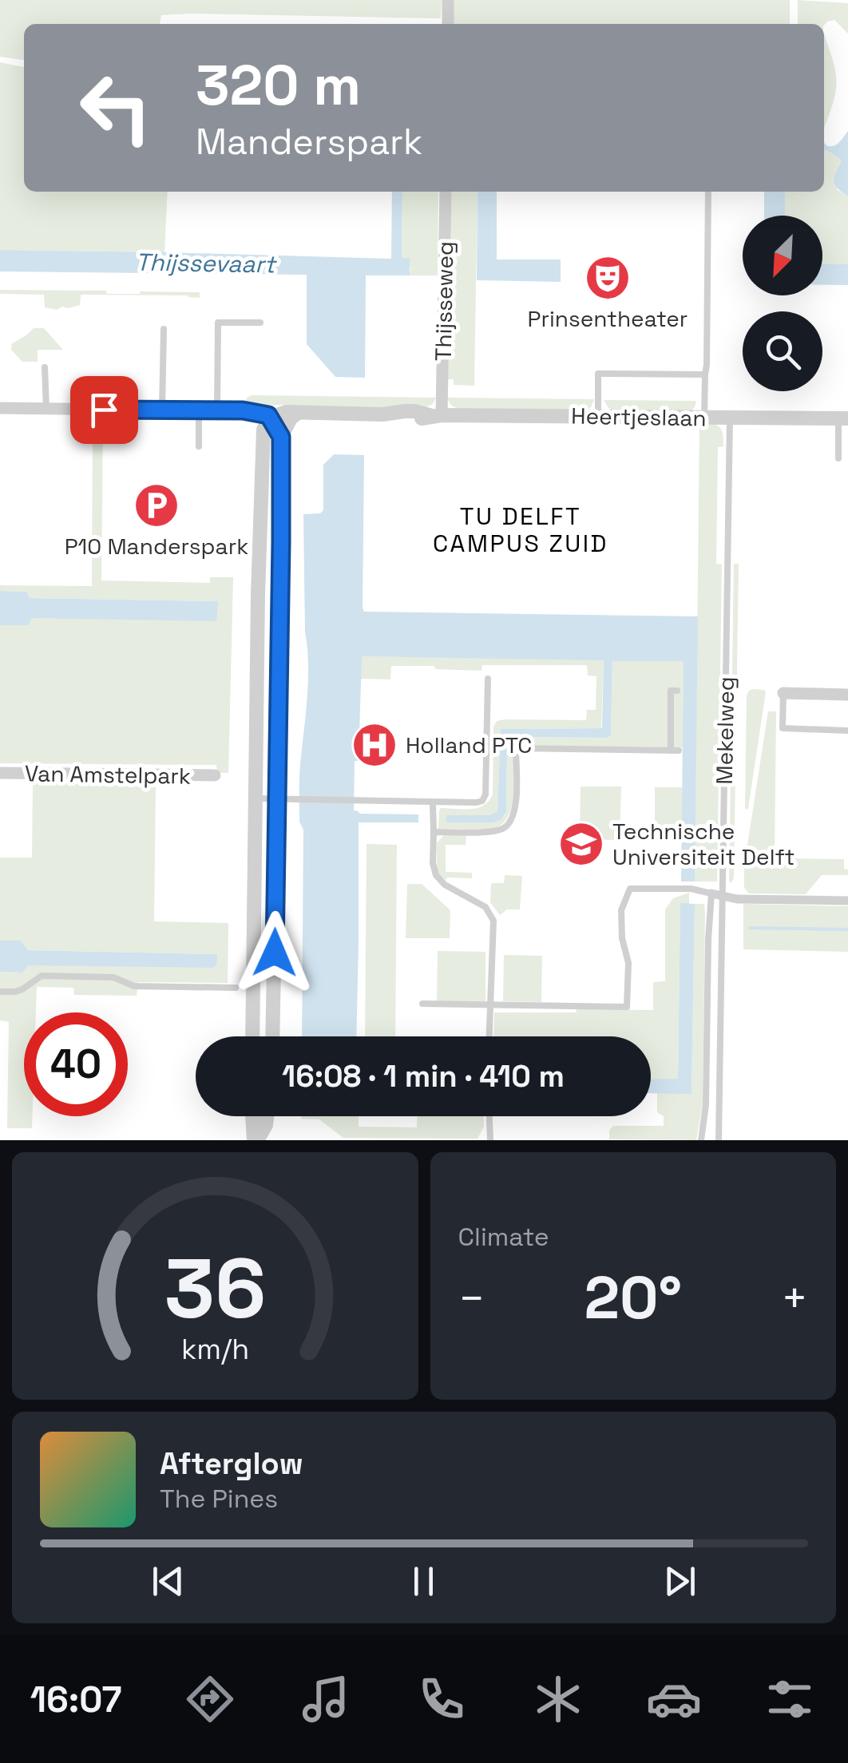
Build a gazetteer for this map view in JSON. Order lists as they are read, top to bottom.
{
  "streets": {
    "street": ["Thijsseweg", "Heertjeslaan", "Van Amstelpark"],
    "lane": ["Mekelweg"]
  },
  "crossings": [
    ["Thijsseweg", "Heertjeslaan"],
    ["Heertjeslaan", "Mekelweg"]
  ],
  "districts": ["TU DELFT CAMPUS ZUID"],
  "water": ["Thijssevaart"],
  "places": {
    "theatre": ["Prinsentheater"],
    "parking": ["P10 Manderspark"],
    "hospital": ["Holland PTC"],
    "school or university": ["Technische Universiteit Delft"]
  },
  "north": "bottom left",
  "page": {
    "turn": ["320 m", "Manderspark"],
    "limit": "40",
    "trip": "16:08 · 1 min · 410 m",
    "tile": "Climate",
    "heat": ["−", "20°", "+"],
    "song": ["Afterglow", "The Pines"],
    "tabs": "16:07",
    "gauge": ["36", "km/h"]
  }
}
